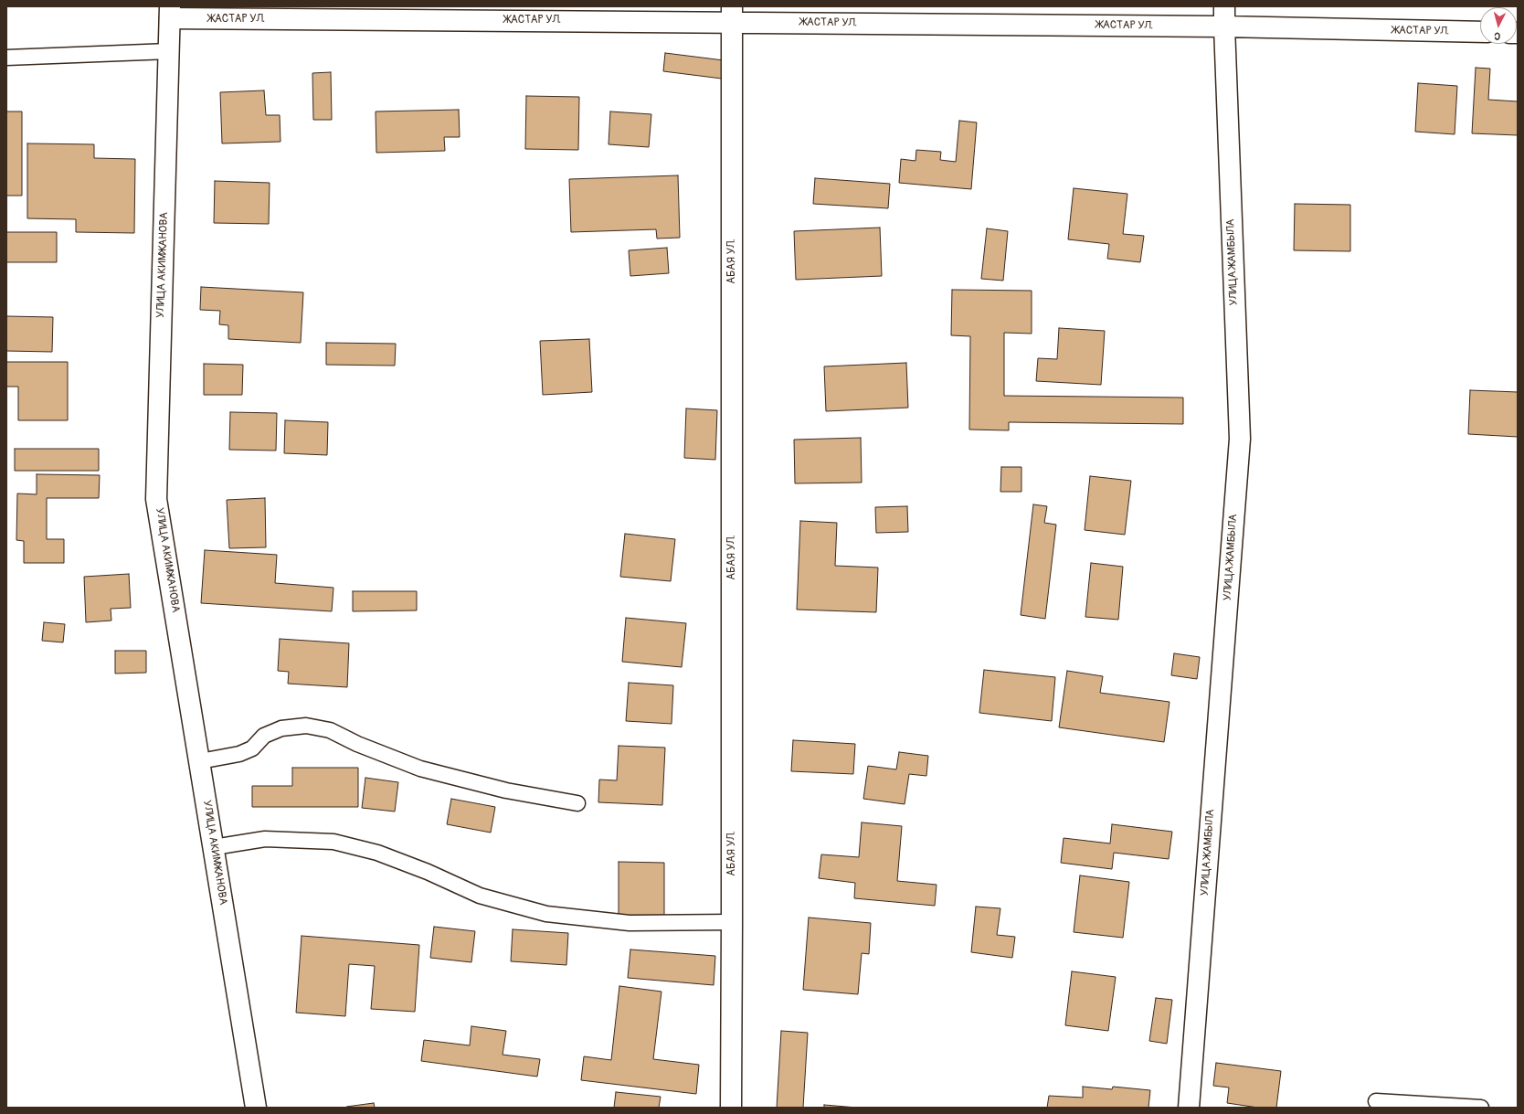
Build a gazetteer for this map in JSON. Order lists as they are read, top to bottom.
{
  "streets": {
    "street": [
      "ЖАСТАР УЛ.",
      "АБАЯ УЛ.",
      "УЛИЦА ЖАМБЫЛА",
      "УЛИЦА АКИМЖАНОВА"
    ]
  },
  "crossings": [
    ["ЖАСТАР УЛ.", "АБАЯ УЛ."],
    ["ЖАСТАР УЛ.", "УЛИЦА ЖАМБЫЛА"],
    ["ЖАСТАР УЛ.", "УЛИЦА АКИМЖАНОВА"]
  ],
  "north": "bottom"
}
